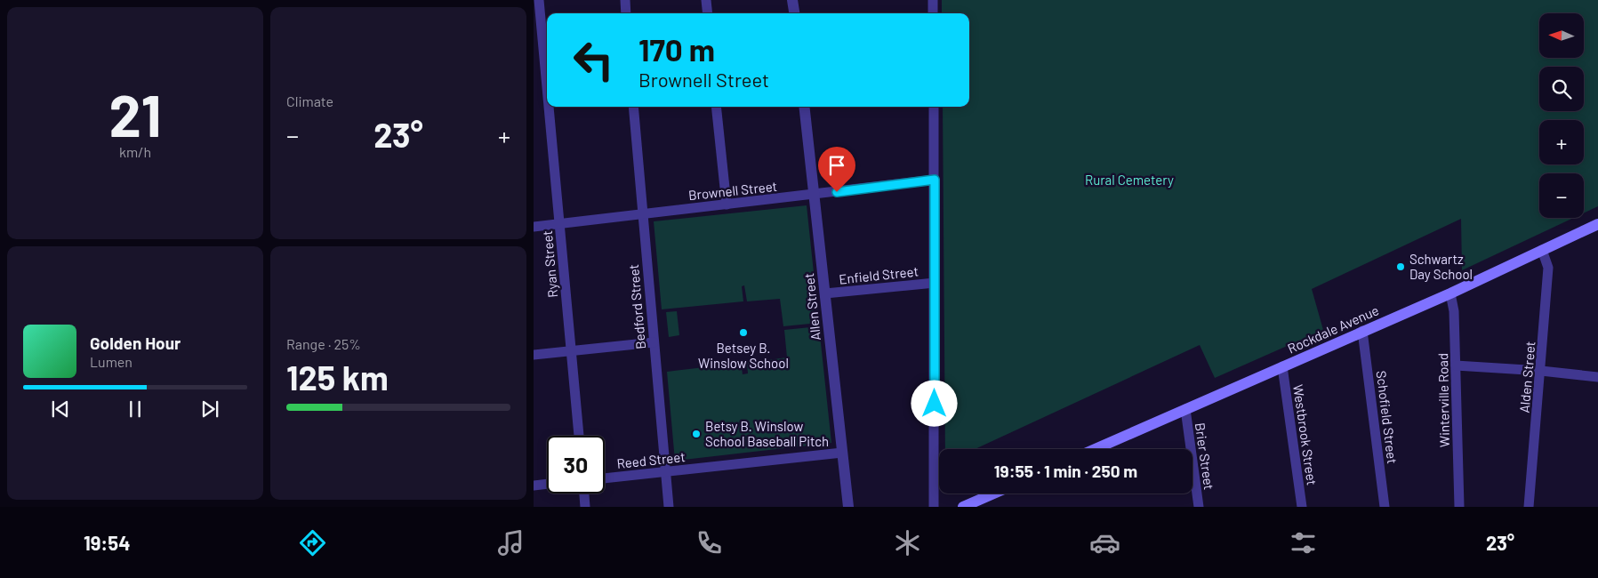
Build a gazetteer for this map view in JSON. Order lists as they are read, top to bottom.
{
  "streets": {
    "main road": ["Rockdale Avenue"],
    "street": [
      "Brownell Street",
      "Ryan Street",
      "Enfield Street",
      "Bedford Street",
      "Allen Street",
      "Alden Street",
      "Winterville Road",
      "Schofield Street",
      "Westbrook Street",
      "Brier Street",
      "Reed Street"
    ]
  },
  "crossings": [
    ["Brownell Street", "Ryan Street"],
    ["Brownell Street", "Bedford Street"],
    ["Brownell Street", "Allen Street"],
    ["Enfield Street", "Allen Street"],
    ["Bedford Street", "Reed Street"],
    ["Allen Street", "Reed Street"],
    ["Rockdale Avenue", "Alden Street"],
    ["Rockdale Avenue", "Winterville Road"],
    ["Rockdale Avenue", "Schofield Street"],
    ["Rockdale Avenue", "Westbrook Street"],
    ["Rockdale Avenue", "Brier Street"]
  ],
  "parks": ["Rural Cemetery"],
  "places": ["Schwartz Day School", "Betsey B. Winslow School", "Betsy B. Winslow School Baseball Pitch"],
  "north": "left",
  "page": {
    "tile": [
      ["21", "km/h"],
      "Climate",
      ["Range · 25%", "125 km"]
    ],
    "map_buttons": ["+", "−"],
    "turn": ["170 m", "Brownell Street"],
    "heat": ["−", "23°", "+"],
    "song": ["Golden Hour", "Lumen"],
    "limit": "30",
    "trip": "19:55 · 1 min · 250 m",
    "tabs": ["19:54", "23°"]
  }
}
